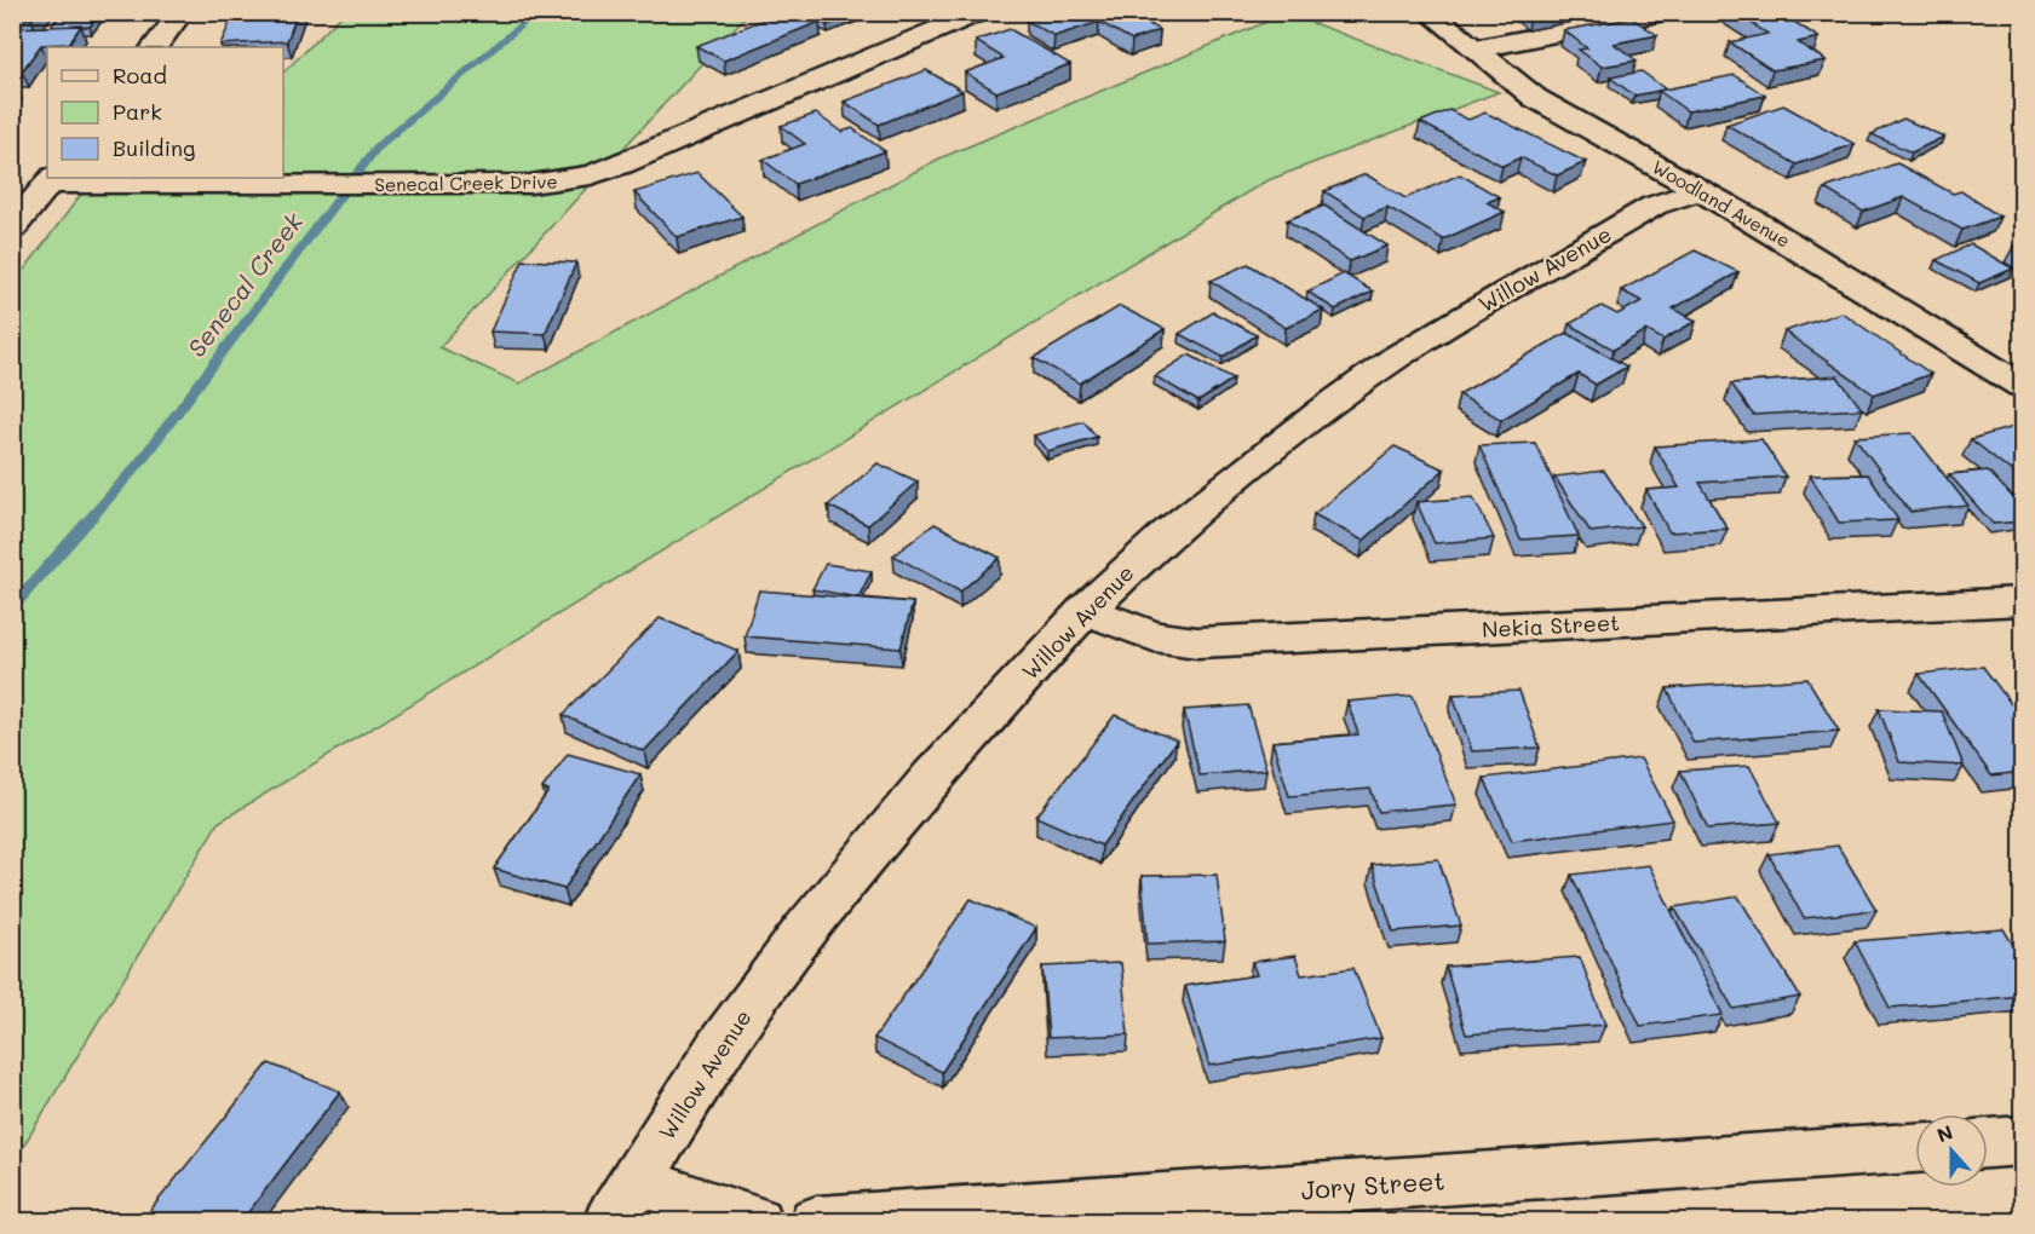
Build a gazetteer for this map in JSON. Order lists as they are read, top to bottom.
{
  "streets": {
    "street": [
      "Senecal Creek Drive",
      "Woodland Avenue",
      "Willow Avenue",
      "Nekia Street",
      "Jory Street"
    ]
  },
  "crossings": [
    ["Woodland Avenue", "Willow Avenue"],
    ["Willow Avenue", "Nekia Street"]
  ],
  "water": ["Senecal Creek"],
  "legend": ["Road", "Park", "Building"],
  "north": "top"
}
